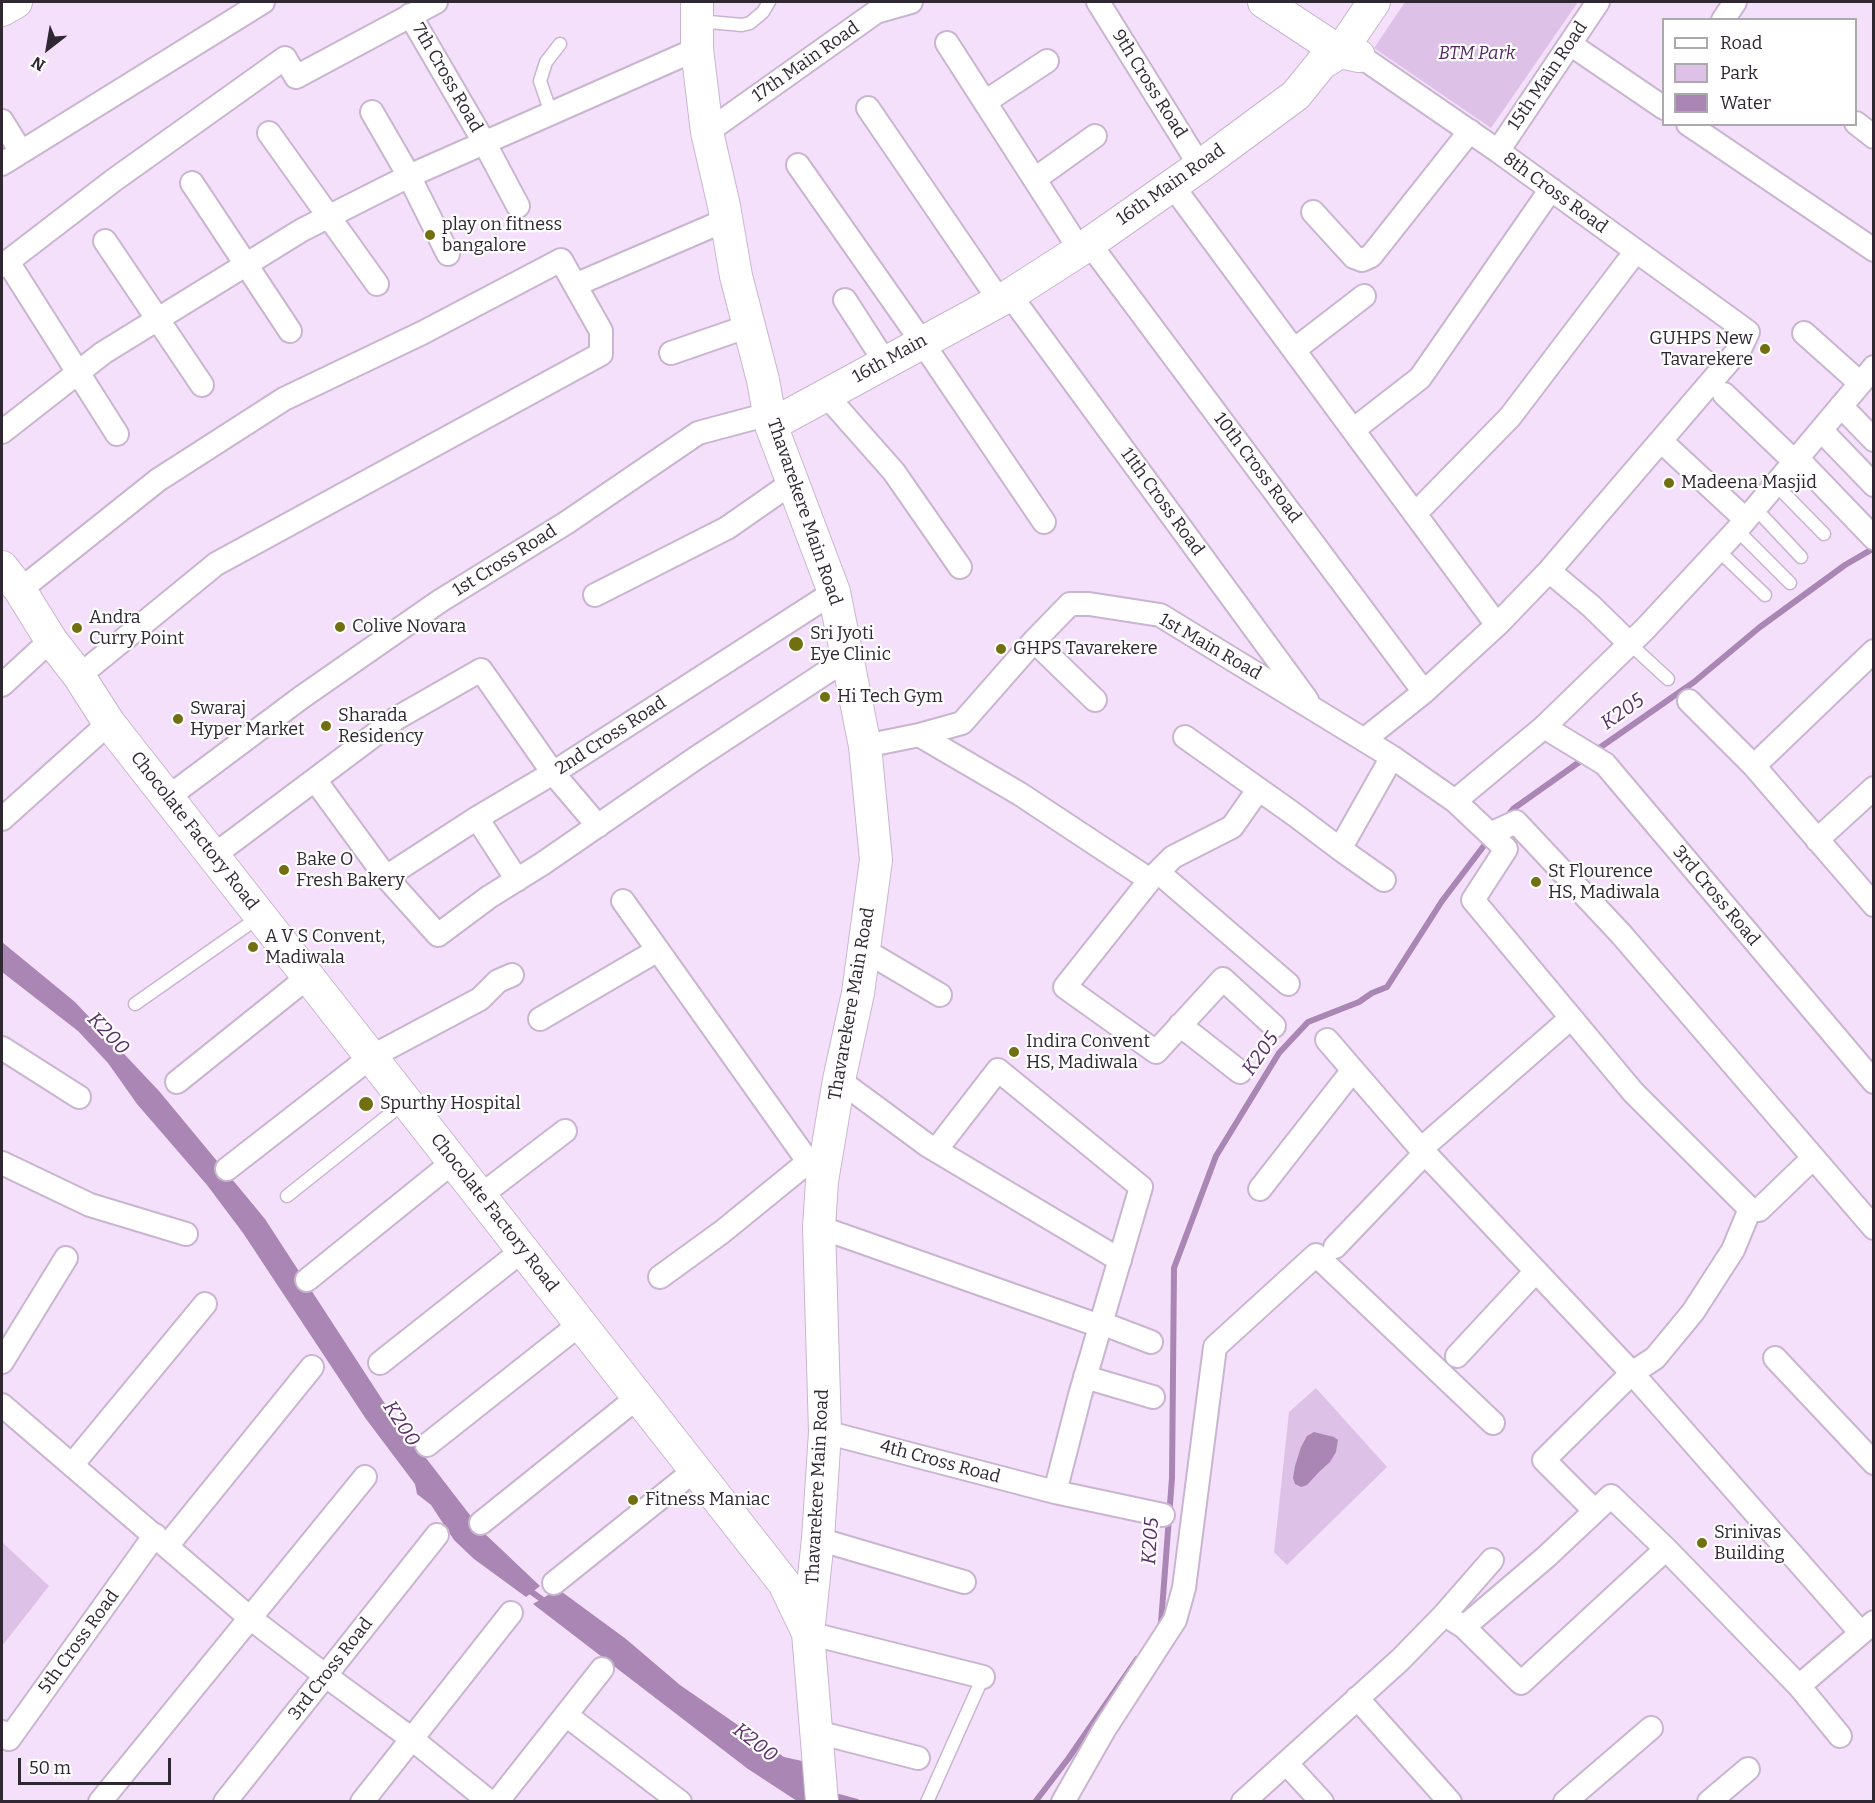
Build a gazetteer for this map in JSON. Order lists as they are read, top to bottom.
{
  "streets": {
    "main road": [
      "16th Main Road",
      "8th Cross Road",
      "16th Main",
      "Thavarekere Main Road",
      "Chocolate Factory Road"
    ],
    "street": [
      "17th Main Road",
      "15th Main Road",
      "7th Cross Road",
      "9th Cross Road",
      "10th Cross Road",
      "11th Cross Road",
      "1st Cross Road",
      "1st Main Road",
      "2nd Cross Road",
      "3rd Cross Road",
      "4th Cross Road",
      "5th Cross Road"
    ]
  },
  "crossings": [
    ["17th Main Road", "Thavarekere Main Road"],
    ["15th Main Road", "8th Cross Road"],
    ["9th Cross Road", "16th Main Road"],
    ["16th Main Road", "8th Cross Road"],
    ["16th Main Road", "16th Main"],
    ["16th Main Road", "10th Cross Road"],
    ["16th Main Road", "11th Cross Road"],
    ["16th Main", "11th Cross Road"],
    ["16th Main", "Thavarekere Main Road"],
    ["16th Main", "1st Cross Road"],
    ["11th Cross Road", "1st Main Road"],
    ["Thavarekere Main Road", "1st Cross Road"],
    ["Thavarekere Main Road", "1st Main Road"],
    ["Thavarekere Main Road", "2nd Cross Road"],
    ["Thavarekere Main Road", "Chocolate Factory Road"],
    ["Thavarekere Main Road", "4th Cross Road"],
    ["1st Cross Road", "Chocolate Factory Road"]
  ],
  "water": ["K205", "K200"],
  "parks": ["BTM Park"],
  "places": [
    "play on fitness bangalore",
    "GUHPS New Tavarekere",
    "Madeena Masjid",
    "Colive Novara",
    "Andra Curry Point",
    "Sri Jyoti Eye Clinic",
    "GHPS Tavarekere",
    "Hi Tech Gym",
    "Swaraj Hyper Market",
    "Sharada Residency",
    "Bake O Fresh Bakery",
    "St Flourence HS, Madiwala",
    "A V S Convent, Madiwala",
    "Indira Convent HS, Madiwala",
    "Spurthy Hospital",
    "Fitness Maniac",
    "Srinivas Building"
  ],
  "legend": ["Road", "Park", "Water"],
  "scale_bar": "50 m",
  "north": "bottom left"
}
